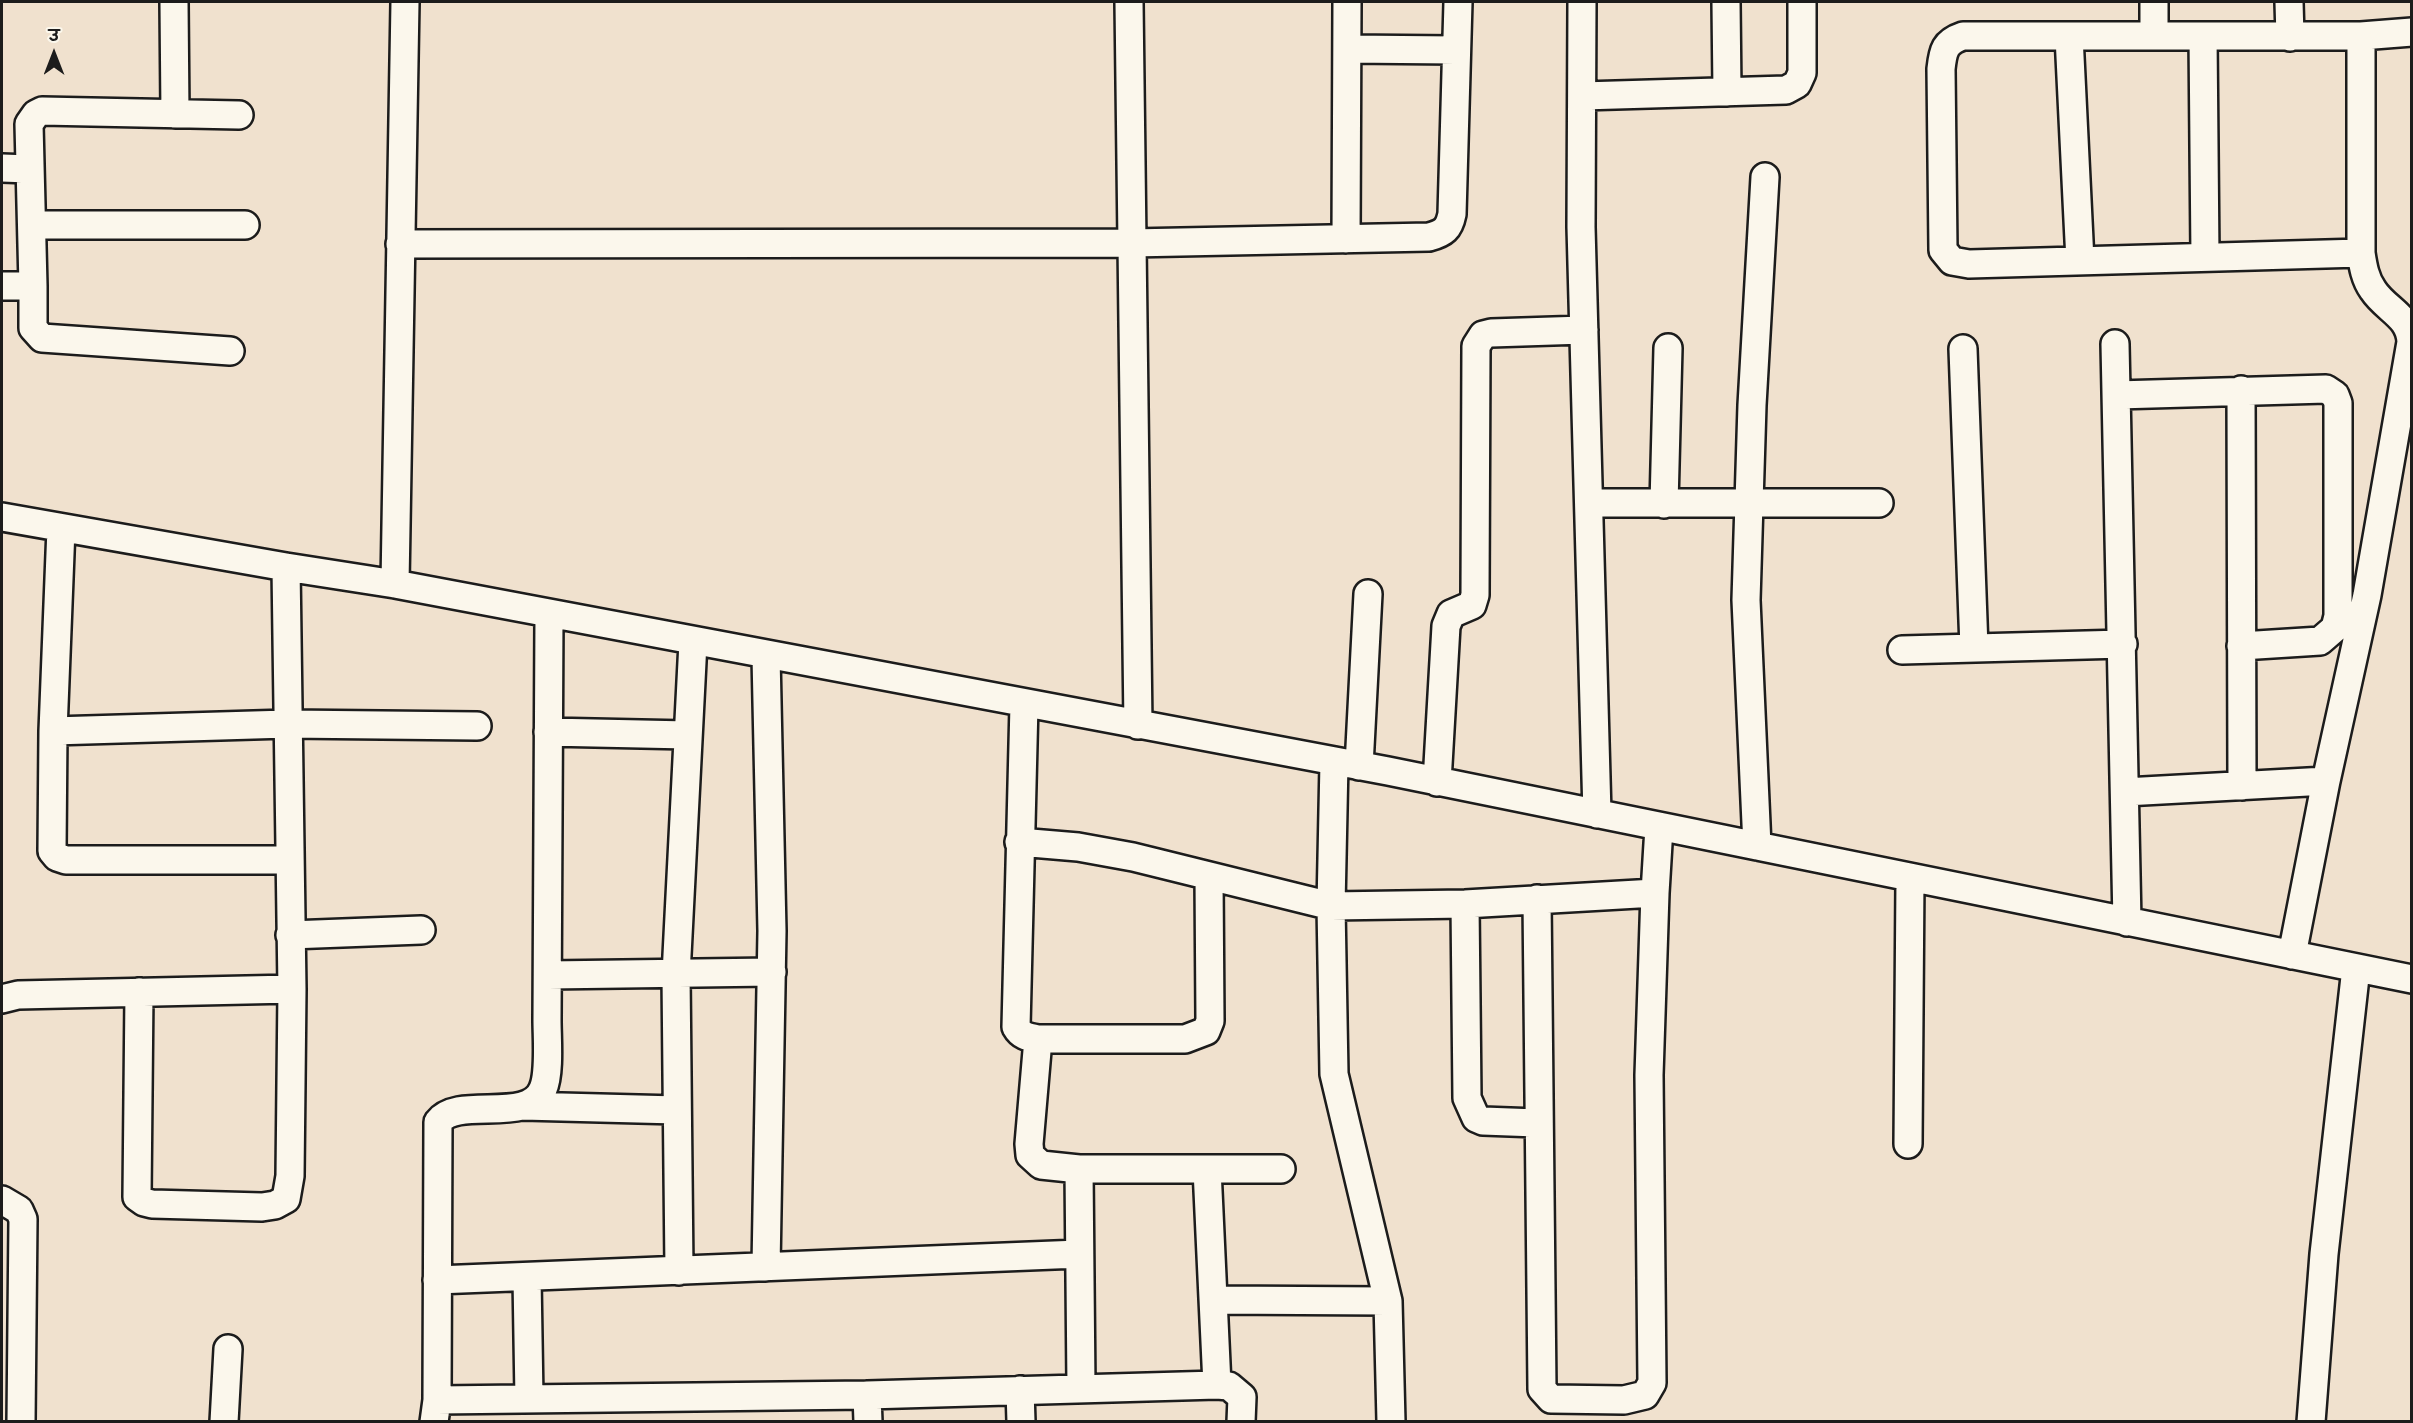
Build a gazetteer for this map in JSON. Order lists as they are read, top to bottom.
{
  "north": "top"
}
